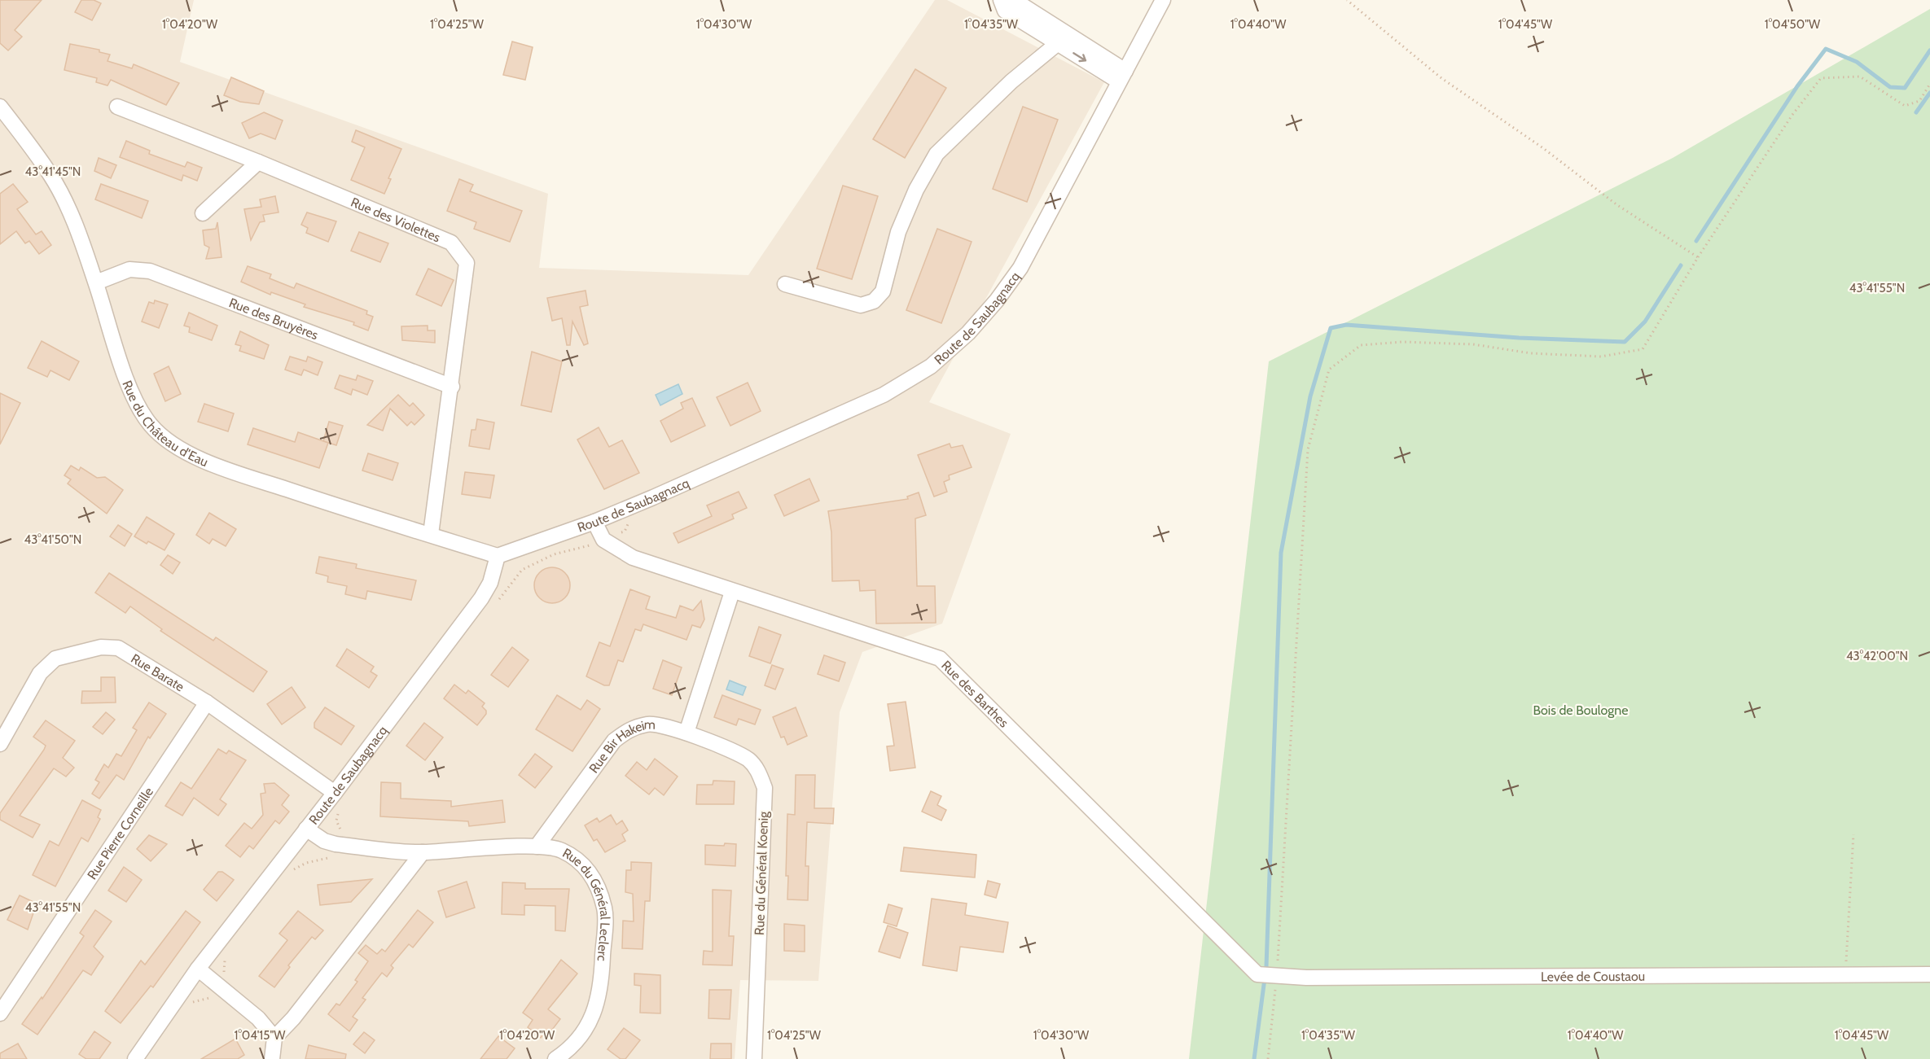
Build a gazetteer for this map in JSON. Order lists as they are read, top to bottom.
{
  "streets": {
    "street": [
      "Rue des Violettes",
      "Route de Saubagnacq",
      "Rue des Bruyères",
      "Rue du Château d'Eau",
      "Rue Barate",
      "Rue des Barthes",
      "Rue Bir Hakeim",
      "Rue Pierre Corneille",
      "Rue du Général Koenig",
      "Rue du Général Leclerc",
      "Levée de Coustaou"
    ]
  },
  "crossings": [
    ["Rue des Violettes", "Rue des Bruyères"],
    ["Rue des Violettes", "Rue du Château d'Eau"],
    ["Route de Saubagnacq", "Rue du Château d'Eau"],
    ["Route de Saubagnacq", "Rue Barate"],
    ["Route de Saubagnacq", "Rue du Général Leclerc"],
    ["Rue des Bruyères", "Rue du Château d'Eau"],
    ["Rue Barate", "Rue Pierre Corneille"],
    ["Rue des Barthes", "Levée de Coustaou"],
    ["Rue Bir Hakeim", "Rue du Général Koenig"],
    ["Rue Bir Hakeim", "Rue du Général Leclerc"]
  ],
  "parks": ["Bois de Boulogne"],
  "coordinates": [
    "1°04'20\"W",
    "1°04'25\"W",
    "1°04'30\"W",
    "1°04'35\"W",
    "1°04'40\"W",
    "1°04'45\"W",
    "1°04'50\"W",
    "43°41'45\"N",
    "43°41'55\"N",
    "43°41'50\"N",
    "43°42'00\"N",
    "1°04'15\"W"
  ]
}
